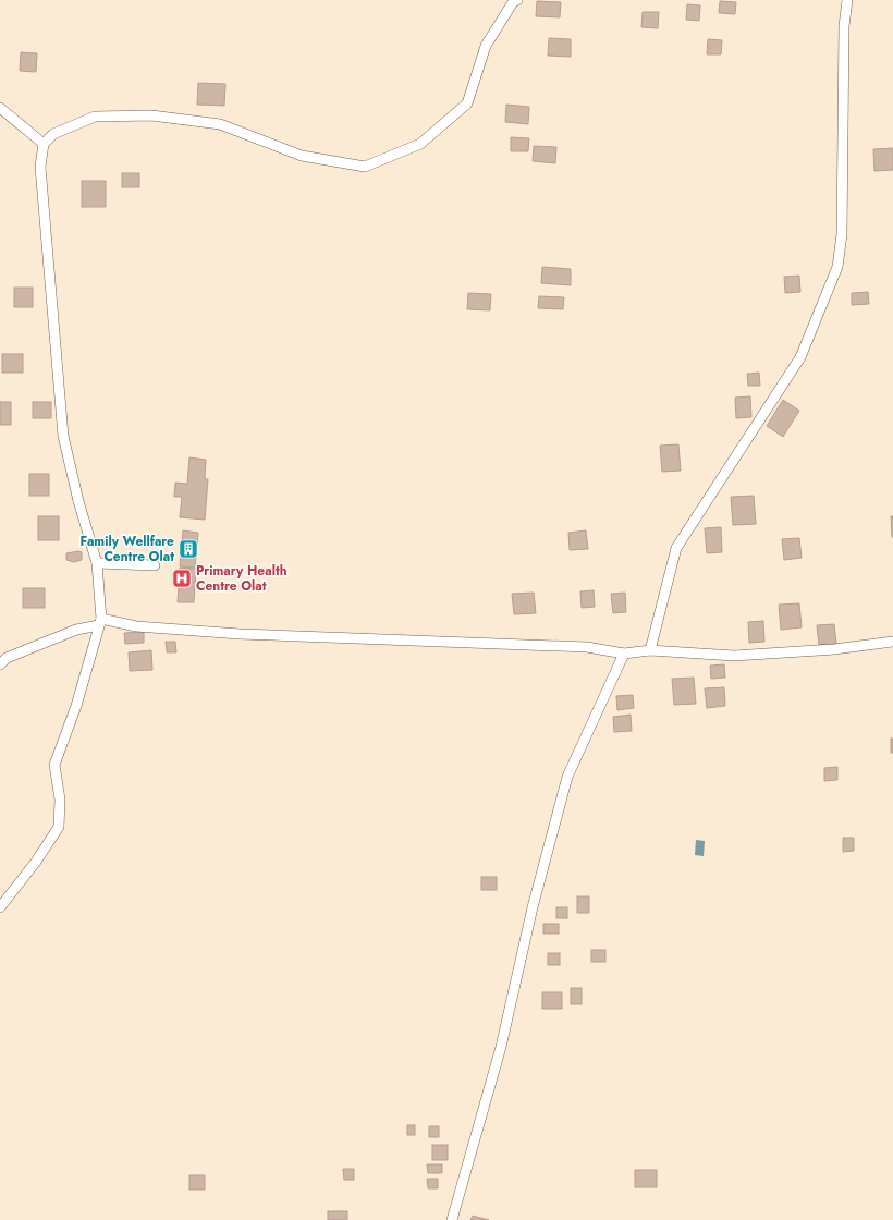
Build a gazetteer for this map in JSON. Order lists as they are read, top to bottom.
{
  "places": {
    "building": ["Family Wellfare Centre Olat"],
    "hospital": ["Primary Health Centre Olat"]
  }
}
